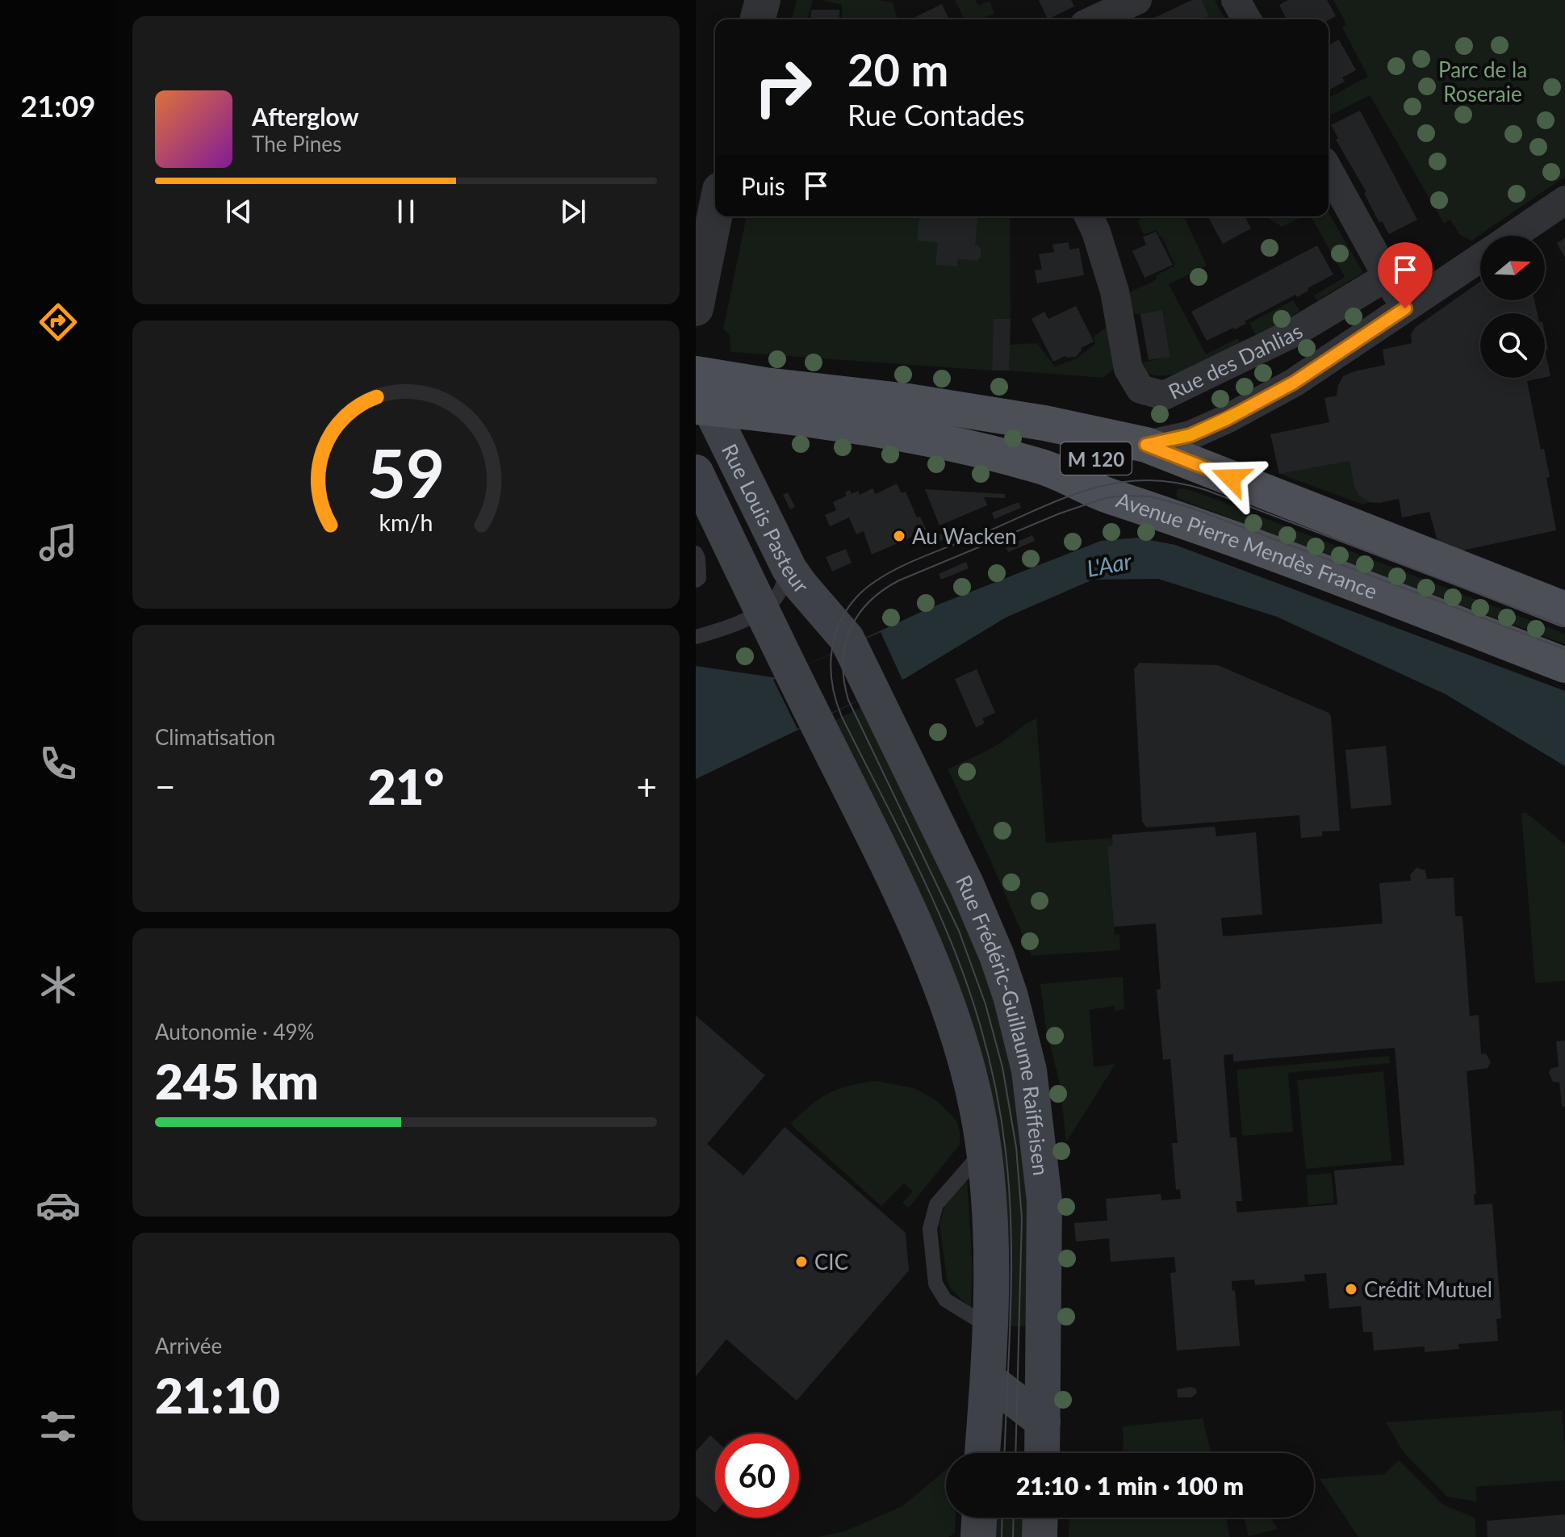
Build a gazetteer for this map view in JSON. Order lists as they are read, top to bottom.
{
  "streets": {
    "main road": [
      "M 120",
      "Rue Louis Pasteur",
      "Avenue Pierre Mendès France",
      "Rue Frédéric-Guillaume Raiffeisen"
    ],
    "street": ["Rue des Dahlias"]
  },
  "crossings": [
    ["M 120", "Avenue Pierre Mendès France"],
    ["Rue Louis Pasteur", "Avenue Pierre Mendès France"],
    ["Rue Louis Pasteur", "Rue Frédéric-Guillaume Raiffeisen"]
  ],
  "water": ["L'Aar"],
  "parks": ["Parc de la Roseraie"],
  "places": ["Au Wacken", "CIC", "Crédit Mutuel"],
  "north": "right",
  "page": {
    "tabs": "21:09",
    "turn": ["20 m", "Rue Contades"],
    "song": ["Afterglow", "The Pines"],
    "then": "Puis",
    "tile": [
      "Climatisation",
      ["Autonomie · 49%", "245 km"],
      ["Arrivée", "21:10"]
    ],
    "heat": ["−", "21°", "+"],
    "limit": "60",
    "trip": "21:10 · 1 min · 100 m",
    "gauge": ["59", "km/h"]
  }
}
